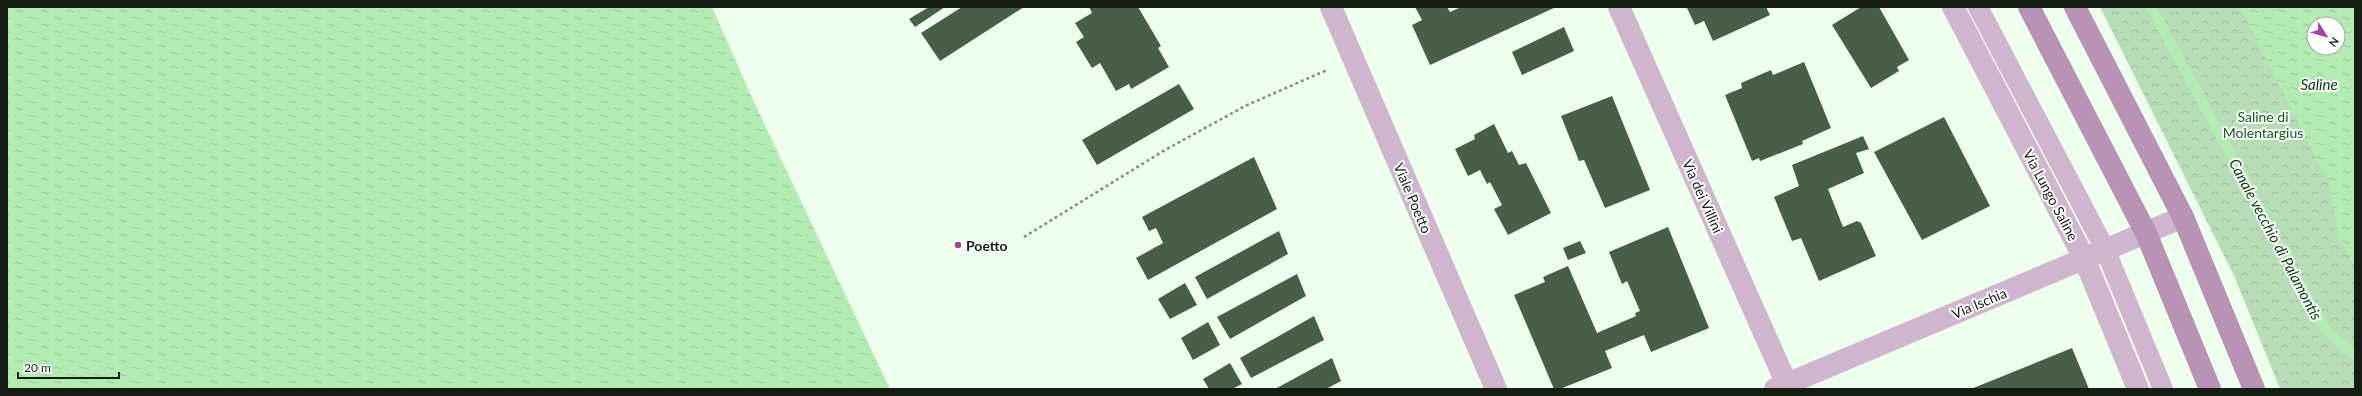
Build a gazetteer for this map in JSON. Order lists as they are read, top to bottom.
{
  "streets": {
    "street": [
      "Via Lungo Saline",
      "Via dei Villini",
      "Viale Poetto",
      "Via Ischia"
    ]
  },
  "crossings": [
    ["Via Lungo Saline", "Via Ischia"],
    ["Via dei Villini", "Via Ischia"]
  ],
  "water": ["Saline", "Canale vecchio di Palamontis"],
  "parks": ["Saline di Molentargius"],
  "places": ["Poetto"],
  "scale_bar": "20 m",
  "north": "bottom right"
}
